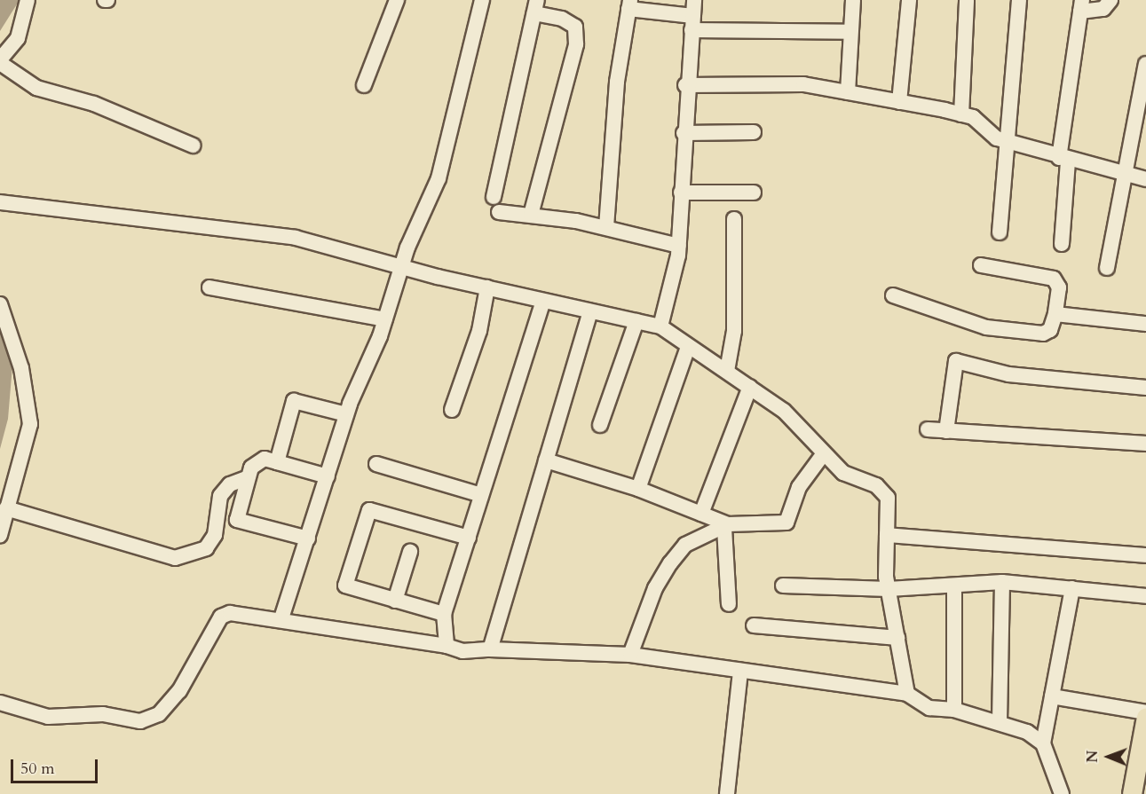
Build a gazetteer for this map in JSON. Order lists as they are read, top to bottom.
{
  "scale_bar": "50 m",
  "north": "left"
}
